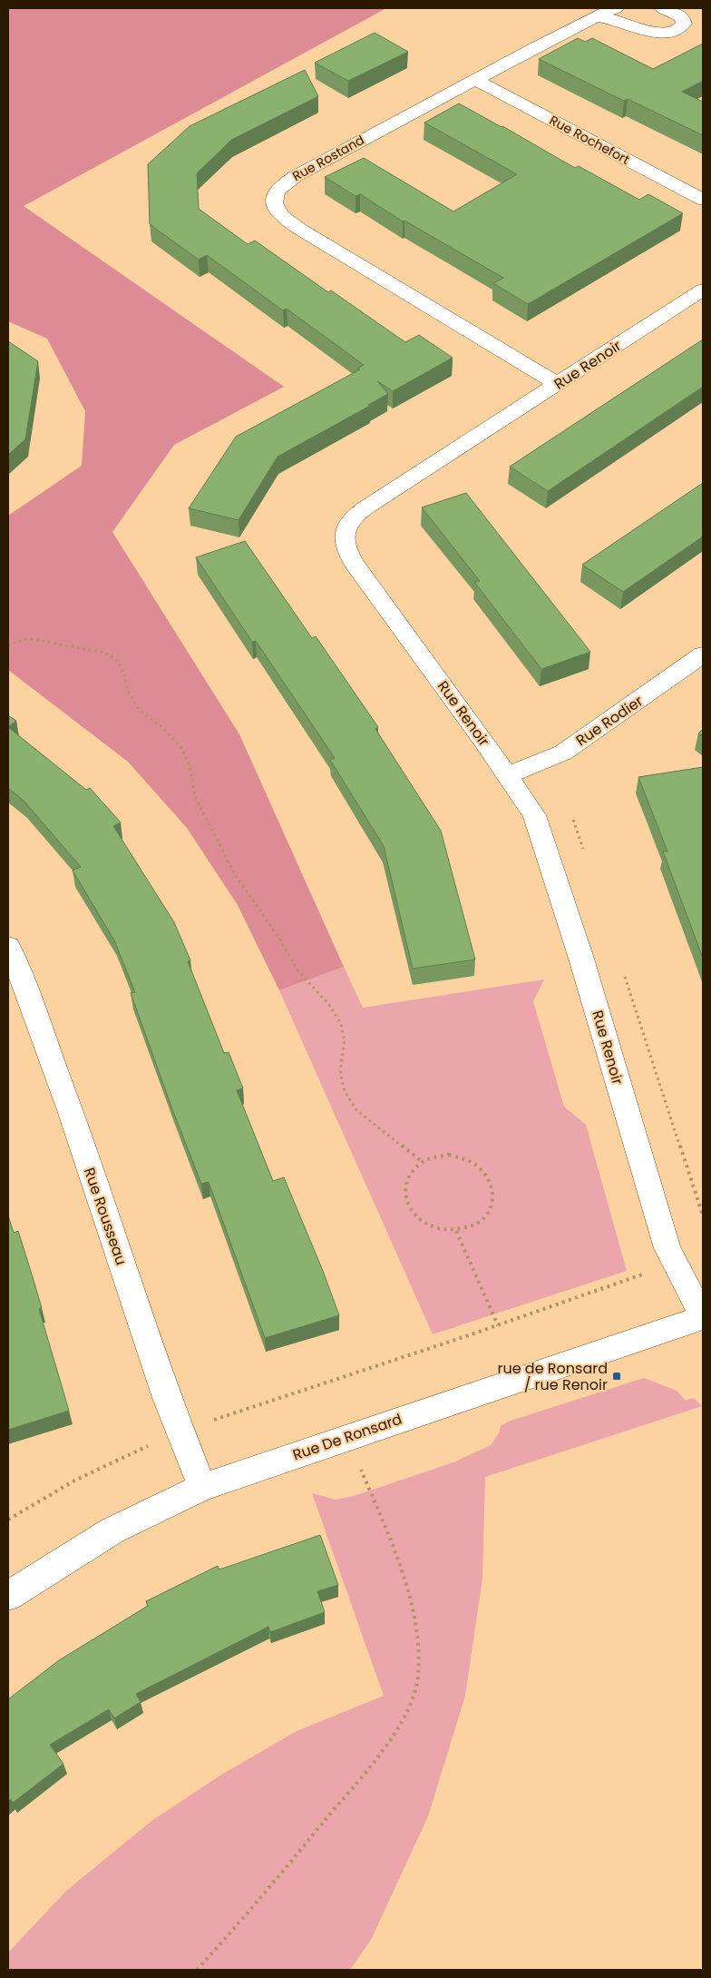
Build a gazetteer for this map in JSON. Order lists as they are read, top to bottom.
{
  "streets": {
    "street": [
      "Rue Rochefort",
      "Rue Rostand",
      "Rue Renoir",
      "Rue Rodier",
      "Rue Rousseau",
      "Rue De Ronsard"
    ]
  },
  "crossings": [
    ["Rue Rochefort", "Rue Rostand"],
    ["Rue Rostand", "Rue Renoir"],
    ["Rue Renoir", "Rue Rodier"],
    ["Rue Renoir", "Rue De Ronsard"],
    ["Rue Rousseau", "Rue De Ronsard"]
  ],
  "places": {
    "transit": ["rue de Ronsard / rue Renoir"]
  }
}
